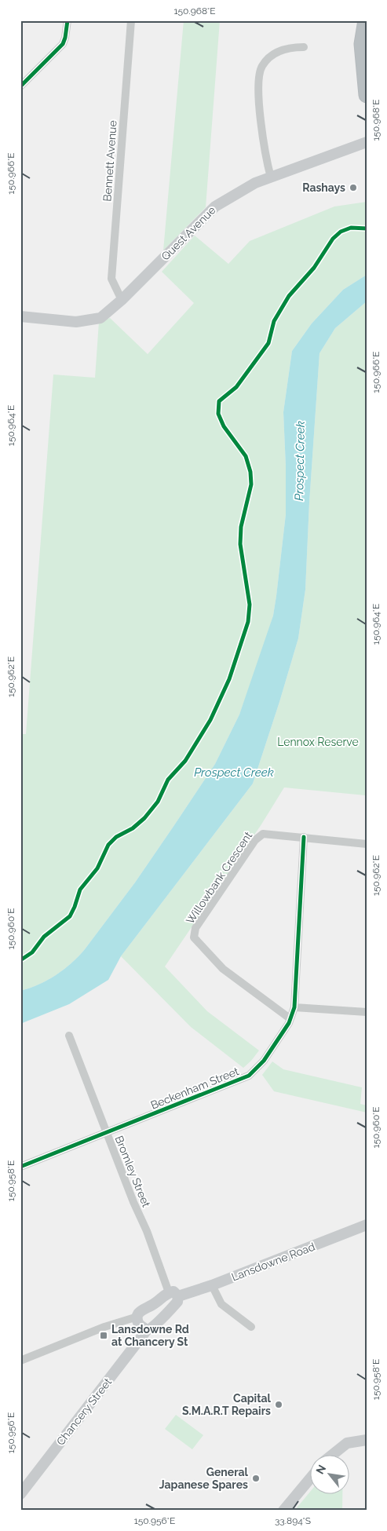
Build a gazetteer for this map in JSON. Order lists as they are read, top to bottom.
{
  "streets": {
    "main road": ["Quest Avenue", "Lansdowne Road", "Chancery Street"],
    "street": [
      "Bennett Avenue",
      "Willowbank Crescent",
      "Beckenham Street",
      "Bromley Street"
    ]
  },
  "crossings": [
    ["Bennett Avenue", "Quest Avenue"],
    ["Willowbank Crescent", "Beckenham Street"],
    ["Beckenham Street", "Bromley Street"],
    ["Bromley Street", "Lansdowne Road"],
    ["Bromley Street", "Chancery Street"],
    ["Lansdowne Road", "Chancery Street"]
  ],
  "water": ["Prospect Creek"],
  "parks": ["Lennox Reserve"],
  "places": {
    "other": ["Rashays", "Capital S.M.A.R.T Repairs", "General Japanese Spares"],
    "transit": ["Lansdowne Rd at Chancery St"]
  },
  "north": "top left",
  "coordinates": [
    "150.968°E",
    "150.966°E",
    "150.964°E",
    "150.962°E",
    "150.960°E",
    "150.958°E",
    "150.956°E",
    "33.894°S"
  ]
}
